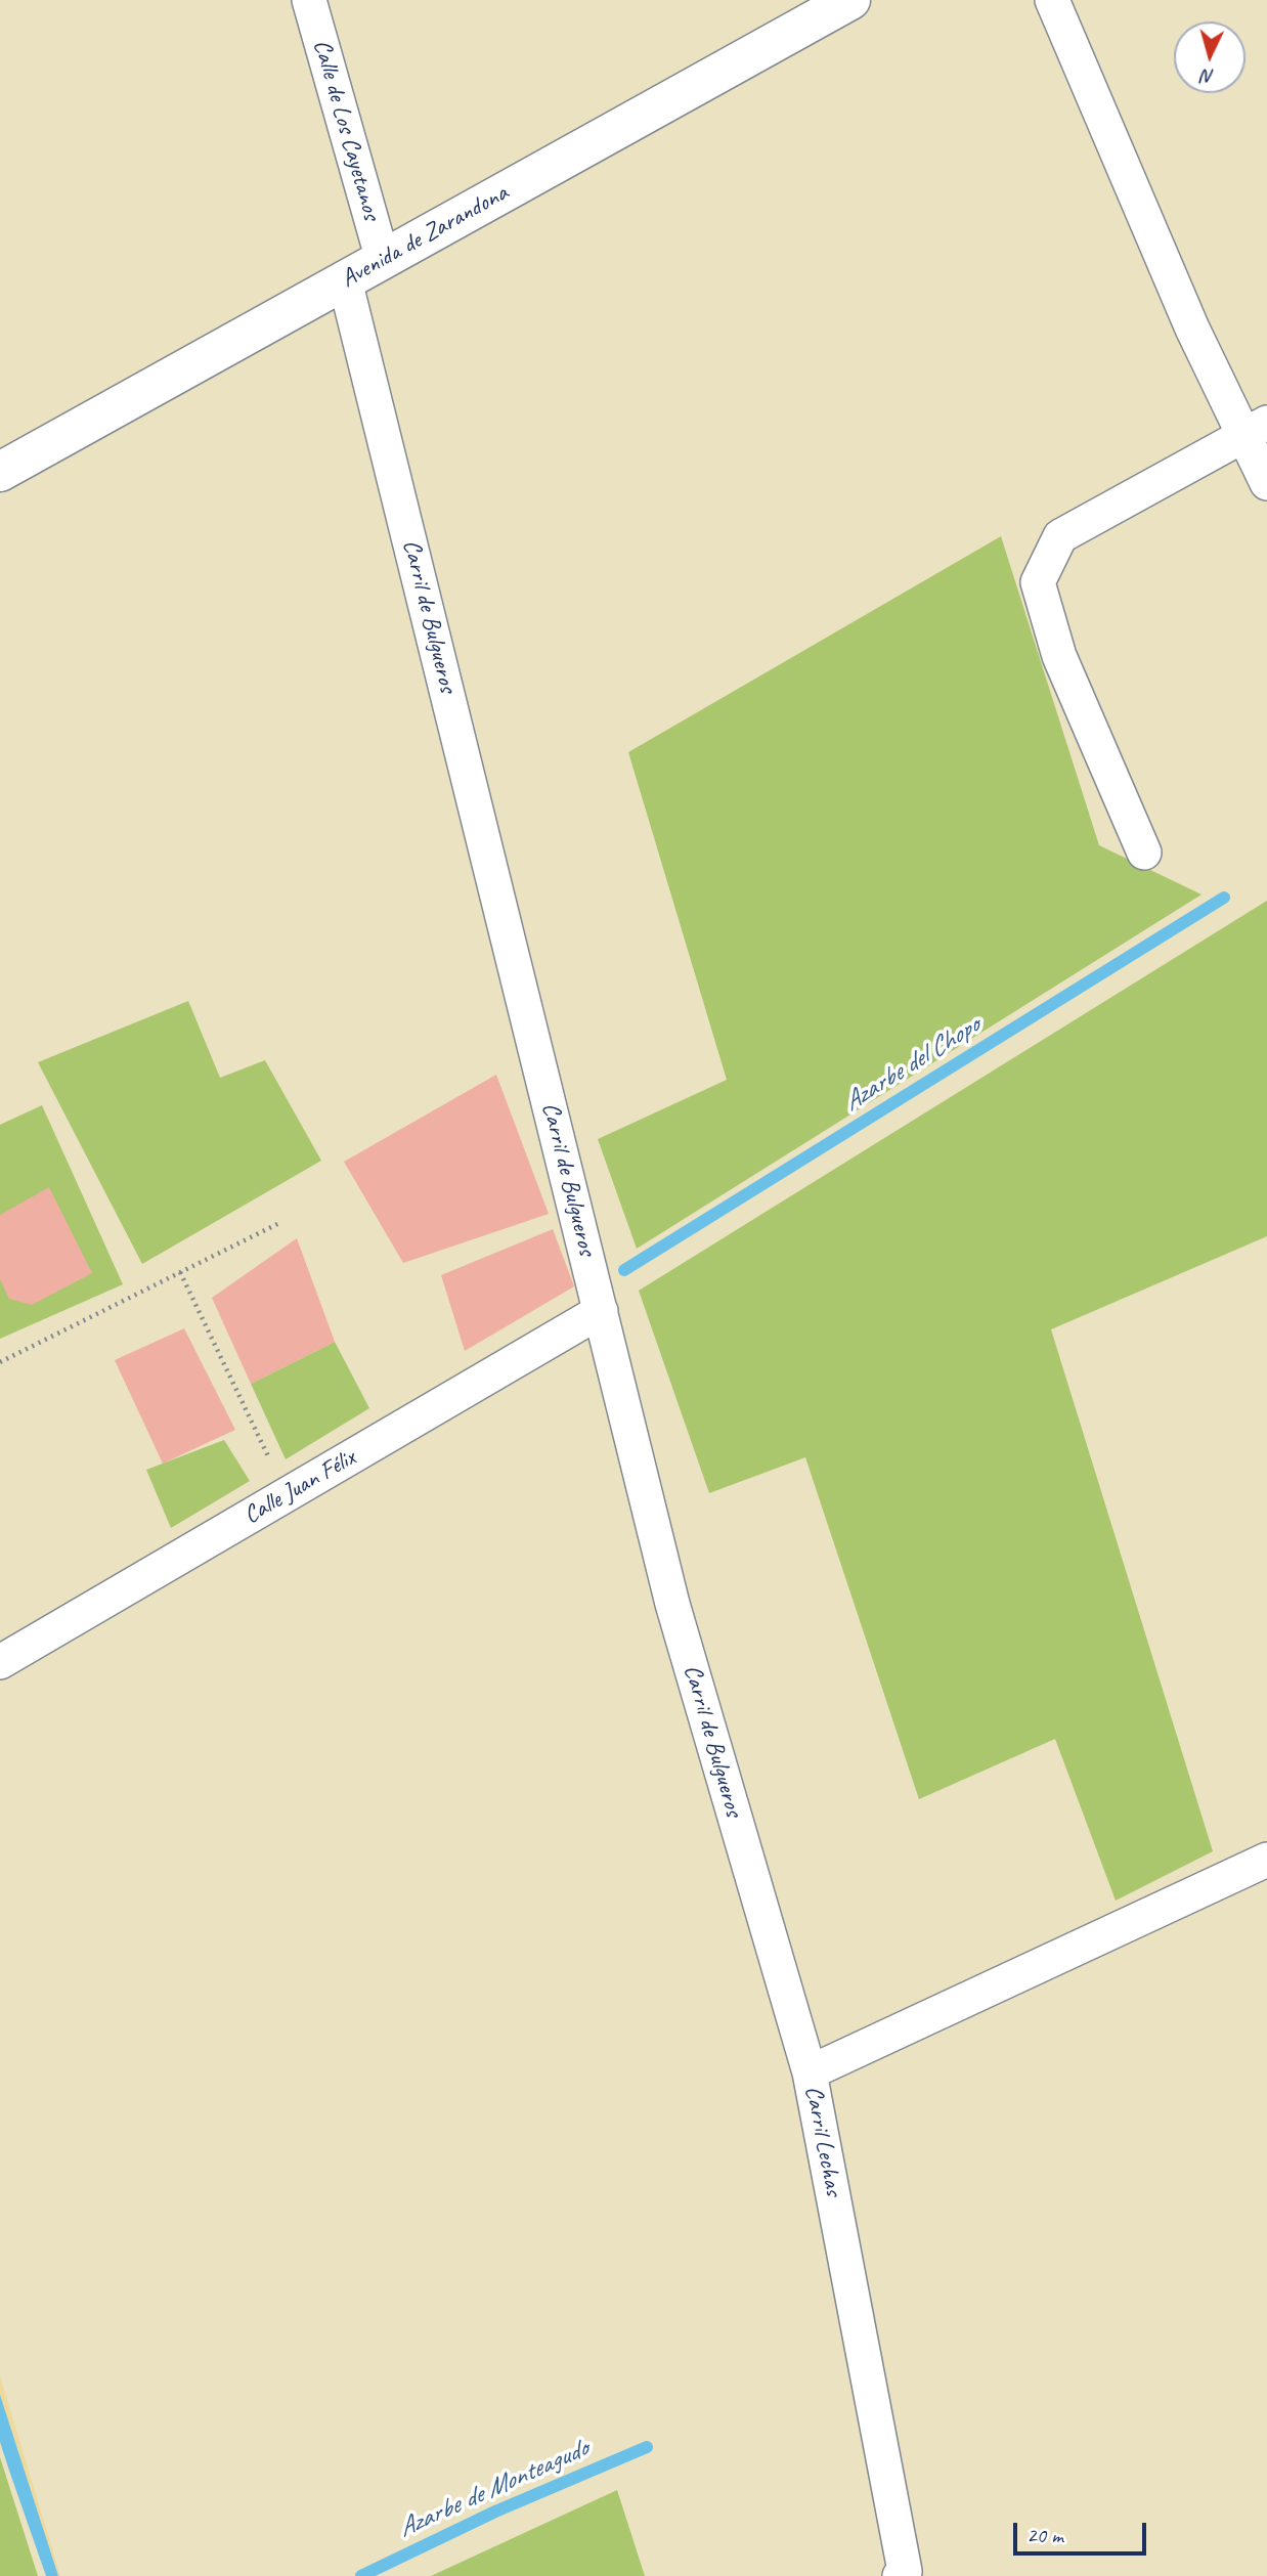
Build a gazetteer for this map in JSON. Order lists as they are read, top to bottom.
{
  "streets": {
    "street": [
      "Calle de Los Cayetanos",
      "Avenida de Zarandona",
      "Carril de Bulgueros",
      "Calle Juan Félix",
      "Carril Lechas"
    ]
  },
  "crossings": [
    ["Calle de Los Cayetanos", "Avenida de Zarandona"],
    ["Avenida de Zarandona", "Carril de Bulgueros"],
    ["Carril de Bulgueros", "Calle Juan Félix"],
    ["Carril de Bulgueros", "Carril Lechas"]
  ],
  "water": ["Azarbe del Chopo", "Azarbe de Monteagudo"],
  "scale_bar": "20 m",
  "north": "bottom"
}
